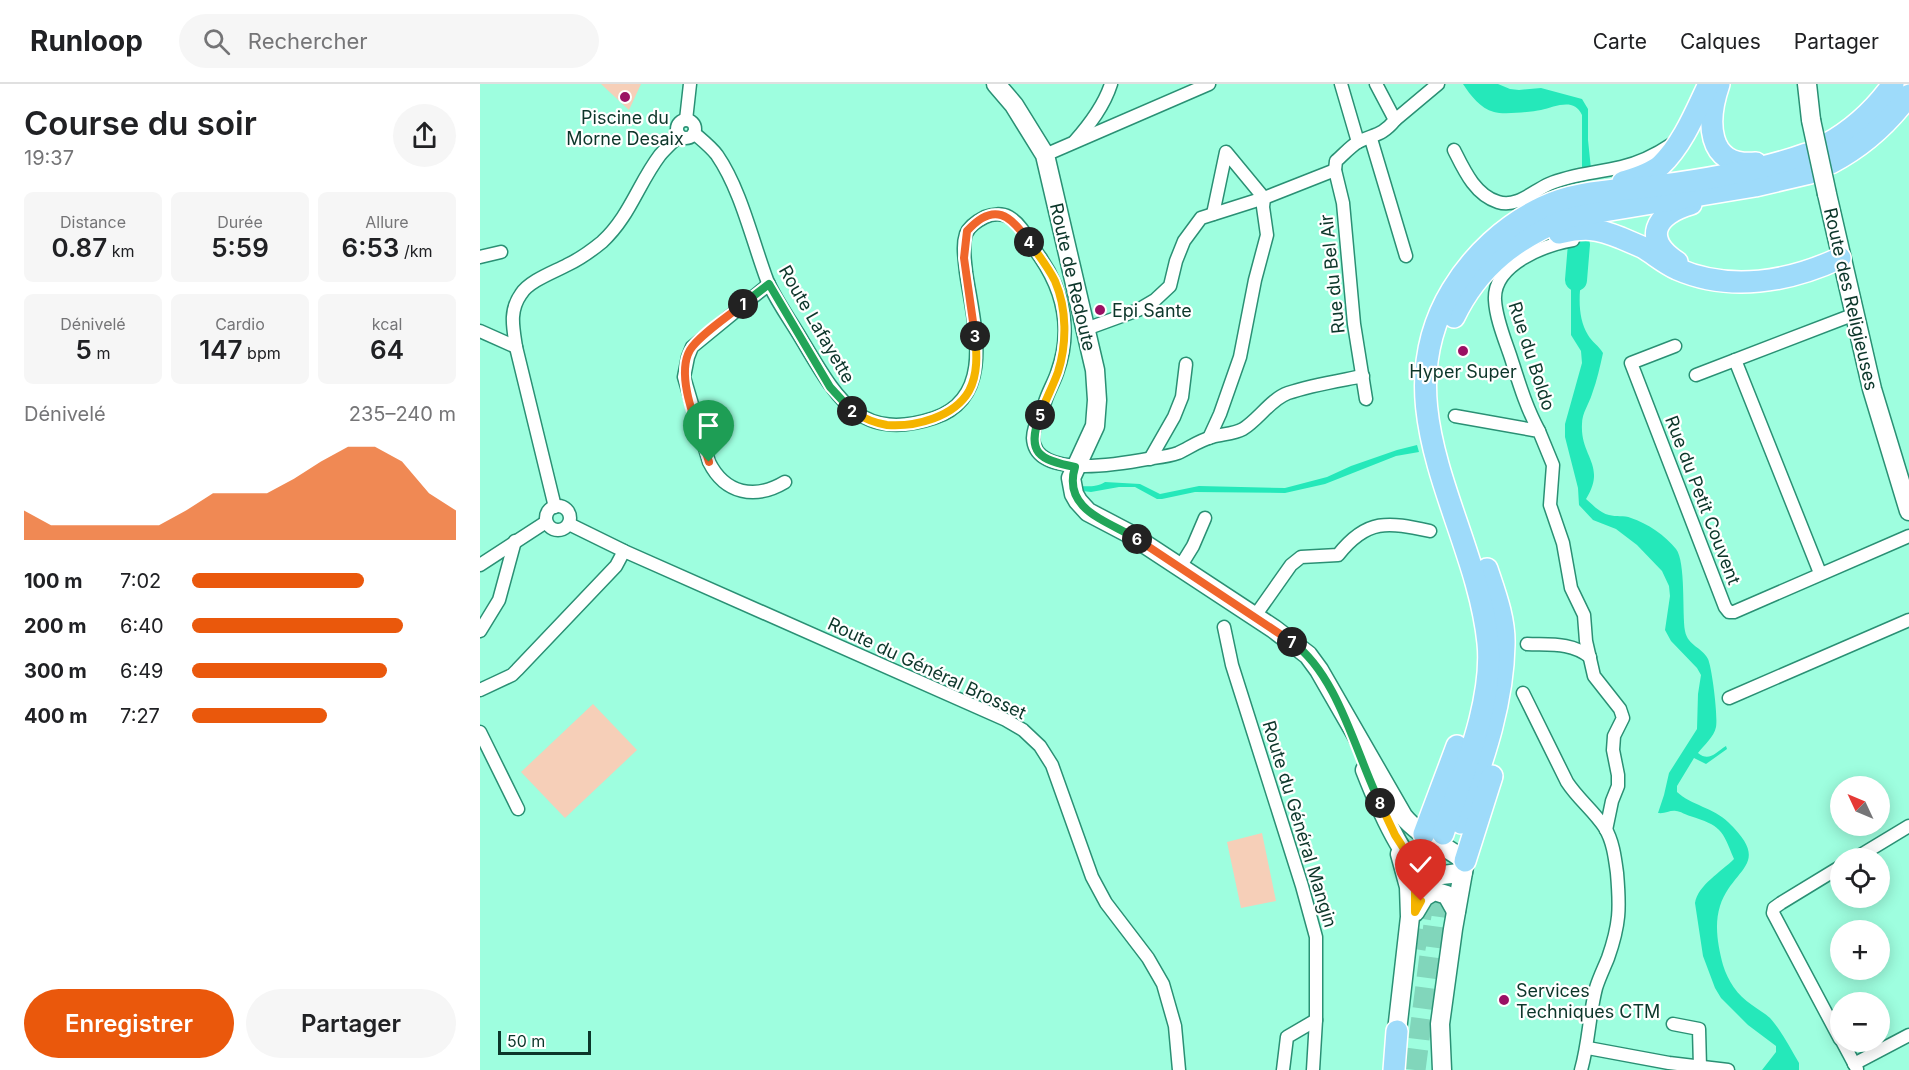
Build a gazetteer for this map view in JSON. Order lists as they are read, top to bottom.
{
  "streets": {
    "main road": ["Route de Redoute", "Route des Religieuses"],
    "street": [
      "Rue du Bel Air",
      "Route Lafayette",
      "Rue du Boldo",
      "Rue du Petit Couvent",
      "Route du Général Brosset",
      "Route du Général Mangin"
    ]
  },
  "crossings": [
    ["Route de Redoute", "Route Lafayette"]
  ],
  "places": [
    "Piscine du Morne Desaix",
    "Epi Sante",
    "Hyper Super",
    "Services Techniques CTM"
  ],
  "scale_bar": "50 m",
  "north": "top left",
  "page": {
    "header": "Runloop",
    "search": "Rechercher",
    "nav": ["Carte", "Calques", "Partager"],
    "heading": ["Course du soir", "19:37"],
    "stats": [
      ["Distance", "0.87 km"],
      ["Durée", "5:59"],
      ["Allure", "6:53 /km"],
      ["Dénivelé", "5 m"],
      ["Cardio", "147 bpm"],
      ["kcal", "64"]
    ],
    "pins": [
      "4",
      "1",
      "3",
      "2",
      "5",
      "6",
      "7",
      "8"
    ],
    "chart": ["Dénivelé", "235–240 m"],
    "list": [
      {
        "name": "100 m",
        "note": "7:02"
      },
      {
        "name": "200 m",
        "note": "6:40"
      },
      {
        "name": "300 m",
        "note": "6:49"
      },
      {
        "name": "400 m",
        "note": "7:27"
      }
    ],
    "map_buttons": ["+", "−"],
    "buttons": ["Enregistrer", "Partager"],
    "scale": "50 m"
  }
}
